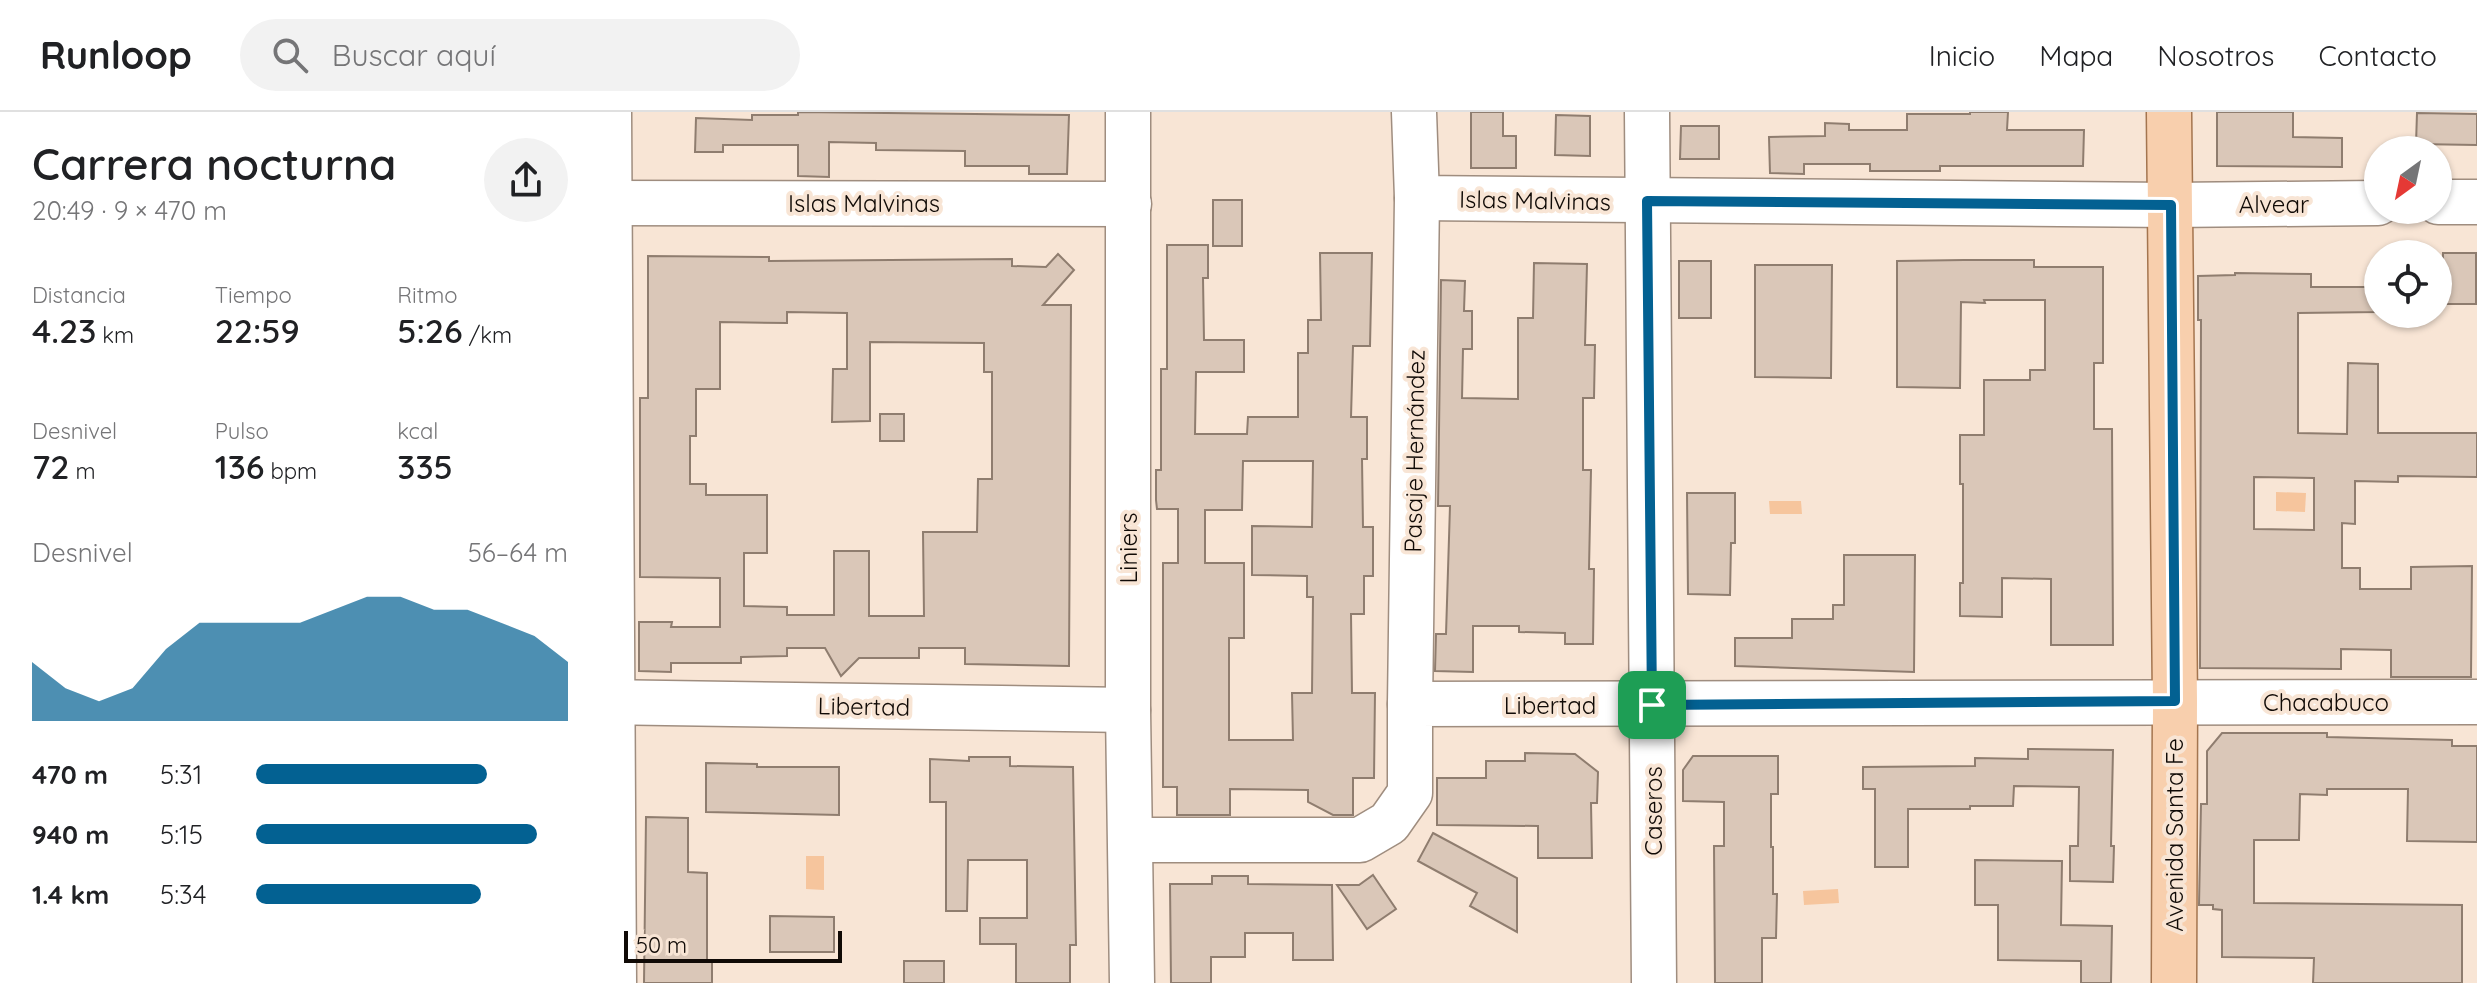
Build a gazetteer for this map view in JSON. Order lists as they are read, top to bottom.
{
  "streets": {
    "main road": ["Avenida Santa Fe"],
    "street": [
      "Islas Malvinas",
      "Alvear",
      "Pasaje Hernández",
      "Liniers",
      "Chacabuco",
      "Libertad",
      "Caseros"
    ]
  },
  "crossings": [
    ["Islas Malvinas", "Alvear"],
    ["Islas Malvinas", "Pasaje Hernández"],
    ["Islas Malvinas", "Liniers"],
    ["Islas Malvinas", "Caseros"],
    ["Islas Malvinas", "Avenida Santa Fe"],
    ["Alvear", "Avenida Santa Fe"],
    ["Pasaje Hernández", "Libertad"],
    ["Liniers", "Libertad"],
    ["Chacabuco", "Libertad"],
    ["Chacabuco", "Avenida Santa Fe"],
    ["Libertad", "Caseros"],
    ["Libertad", "Avenida Santa Fe"]
  ],
  "scale_bar": "50 m",
  "north": "bottom left",
  "page": {
    "header": "Runloop",
    "search": "Buscar aquí",
    "nav": [
      "Inicio",
      "Mapa",
      "Nosotros",
      "Contacto"
    ],
    "heading": ["Carrera nocturna", "20:49 · 9 × 470 m"],
    "stats": [
      ["Distancia", "4.23 km"],
      ["Tiempo", "22:59"],
      ["Ritmo", "5:26 /km"],
      ["Desnivel", "72 m"],
      ["Pulso", "136 bpm"],
      ["kcal", "335"]
    ],
    "chart": ["Desnivel", "56–64 m"],
    "list": [
      {
        "name": "470 m",
        "note": "5:31"
      },
      {
        "name": "940 m",
        "note": "5:15"
      },
      {
        "name": "1.4 km",
        "note": "5:34"
      }
    ],
    "scale": "50 m"
  }
}
